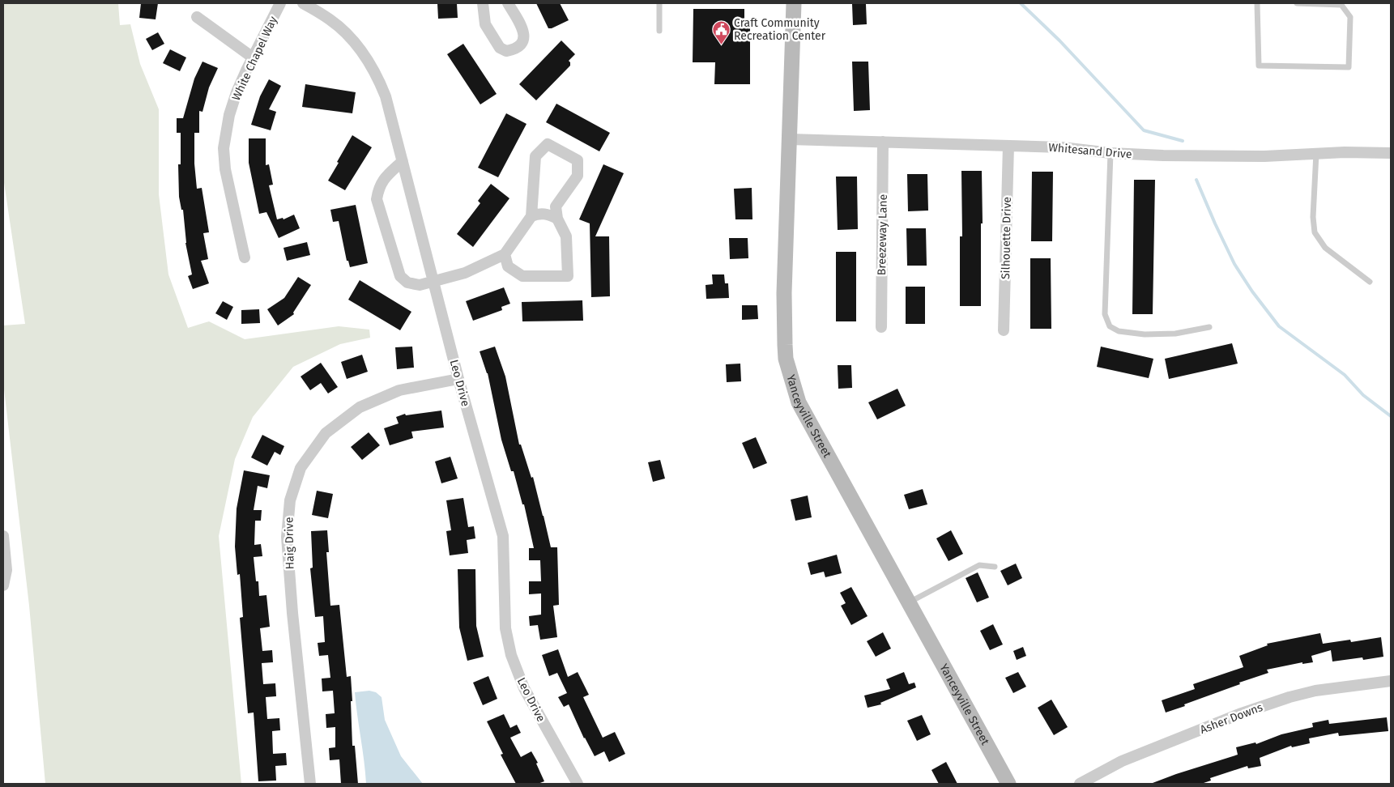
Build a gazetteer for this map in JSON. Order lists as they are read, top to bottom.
{
  "streets": {
    "main road": ["Yanceyville Street"],
    "street": [
      "White Chapel Way",
      "Whitesand Drive",
      "Breezeway Lane",
      "Silhouette Drive",
      "Leo Drive",
      "Haig Drive",
      "Asher Downs"
    ]
  },
  "crossings": [
    ["Whitesand Drive", "Breezeway Lane"],
    ["Whitesand Drive", "Silhouette Drive"],
    ["Whitesand Drive", "Yanceyville Street"],
    ["Leo Drive", "Haig Drive"]
  ],
  "places": {
    "public building": ["Craft Community Recreation Center"]
  }
}
